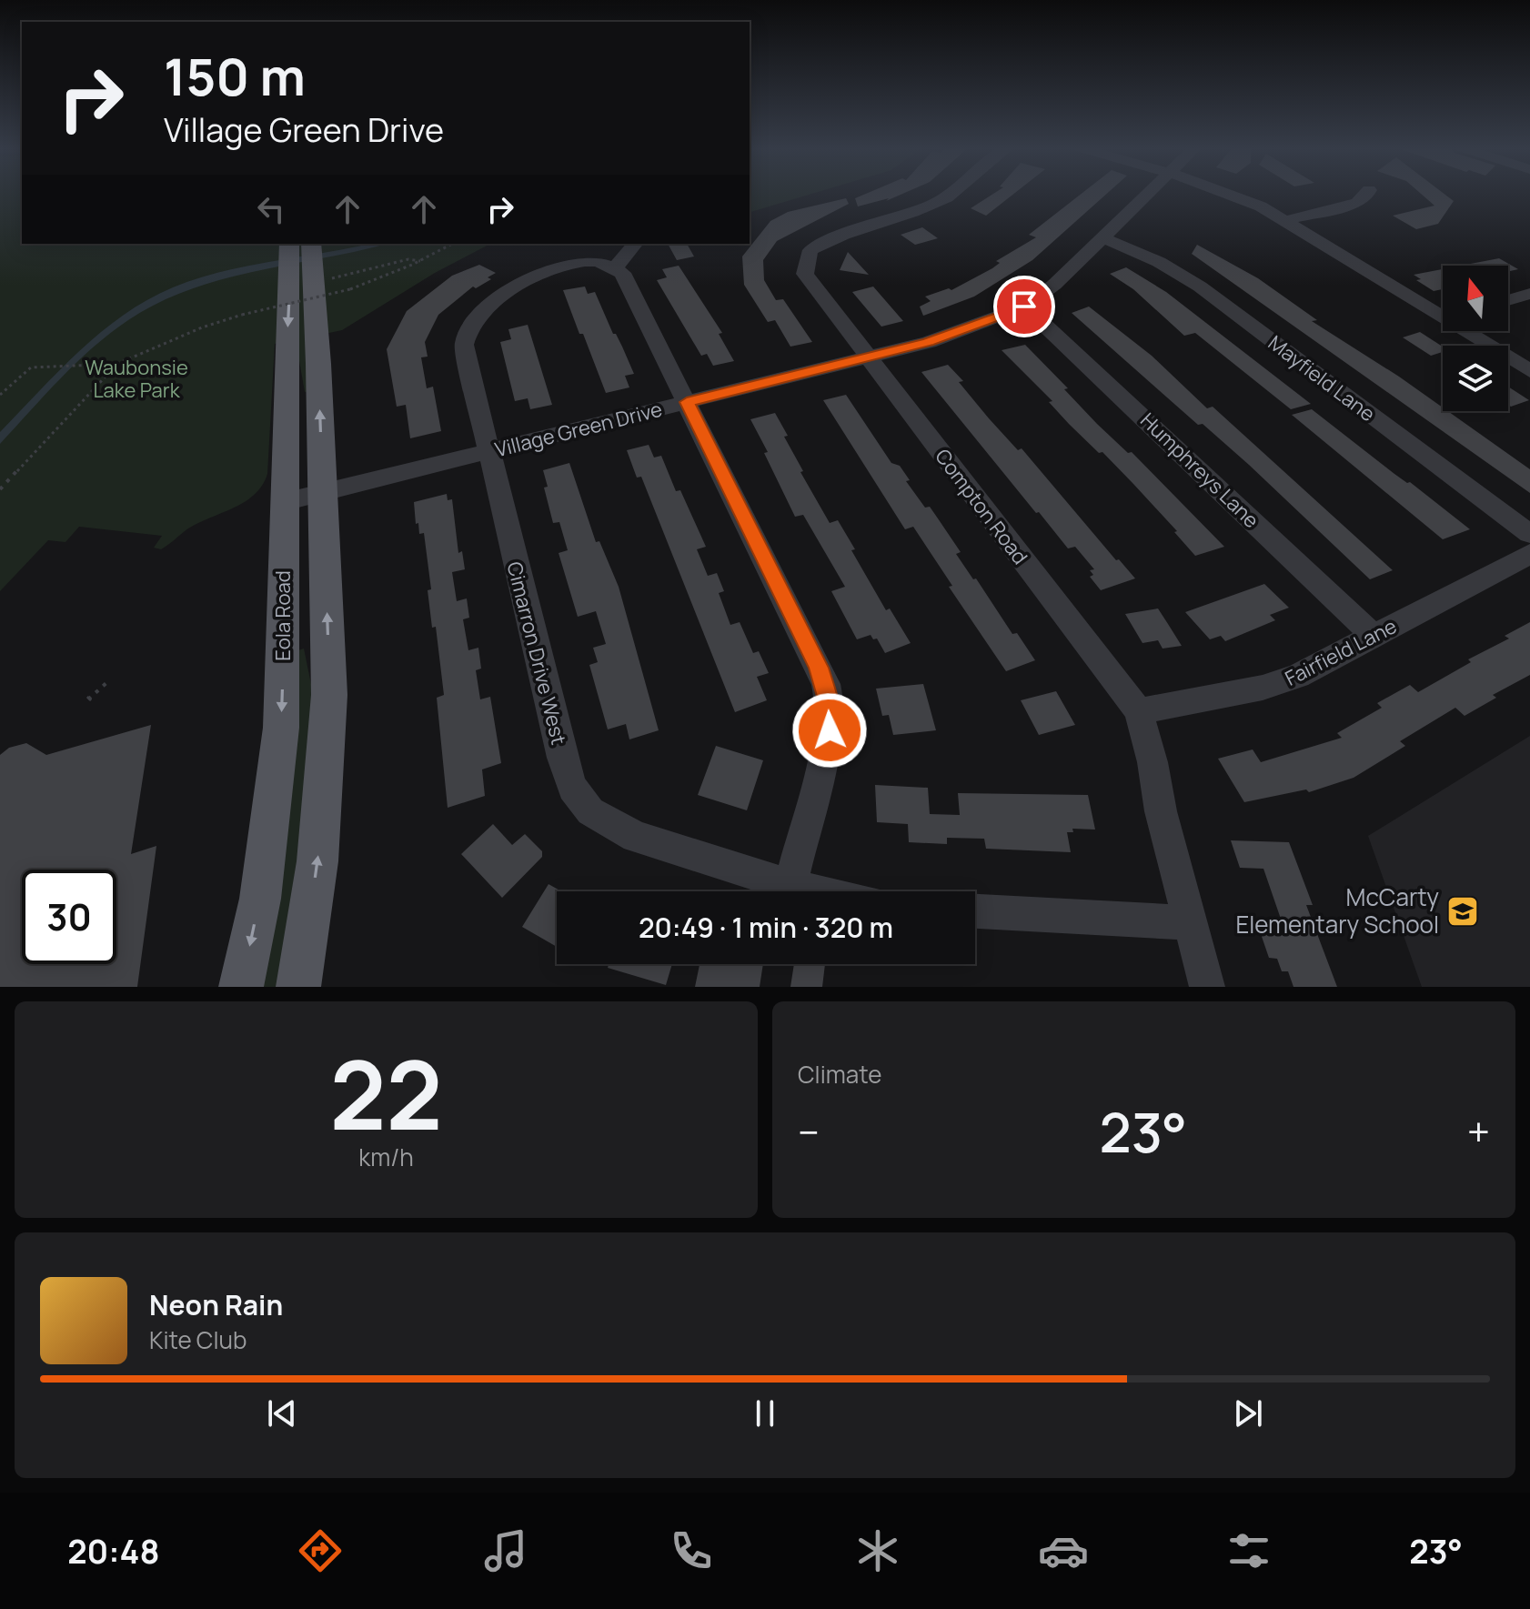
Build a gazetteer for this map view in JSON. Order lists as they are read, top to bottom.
{
  "streets": {
    "main road": ["Eola Road"],
    "street": [
      "Mayfield Lane",
      "Village Green Drive",
      "Humphreys Lane",
      "Compton Road",
      "Fairfield Lane",
      "Cimarron Drive West"
    ]
  },
  "crossings": [
    ["Mayfield Lane", "Village Green Drive"],
    ["Village Green Drive", "Humphreys Lane"],
    ["Village Green Drive", "Compton Road"],
    ["Village Green Drive", "Eola Road"],
    ["Village Green Drive", "Cimarron Drive West"],
    ["Humphreys Lane", "Fairfield Lane"],
    ["Compton Road", "Fairfield Lane"]
  ],
  "parks": ["Waubonsie Lake Park"],
  "places": {
    "school or university": ["McCarty Elementary School"]
  },
  "north": "top",
  "page": {
    "turn": ["150 m", "Village Green Drive"],
    "limit": "30",
    "trip": "20:49 · 1 min · 320 m",
    "tile": [
      ["22", "km/h"],
      "Climate"
    ],
    "heat": ["−", "23°", "+"],
    "song": ["Neon Rain", "Kite Club"],
    "tabs": ["20:48", "23°"]
  }
}
